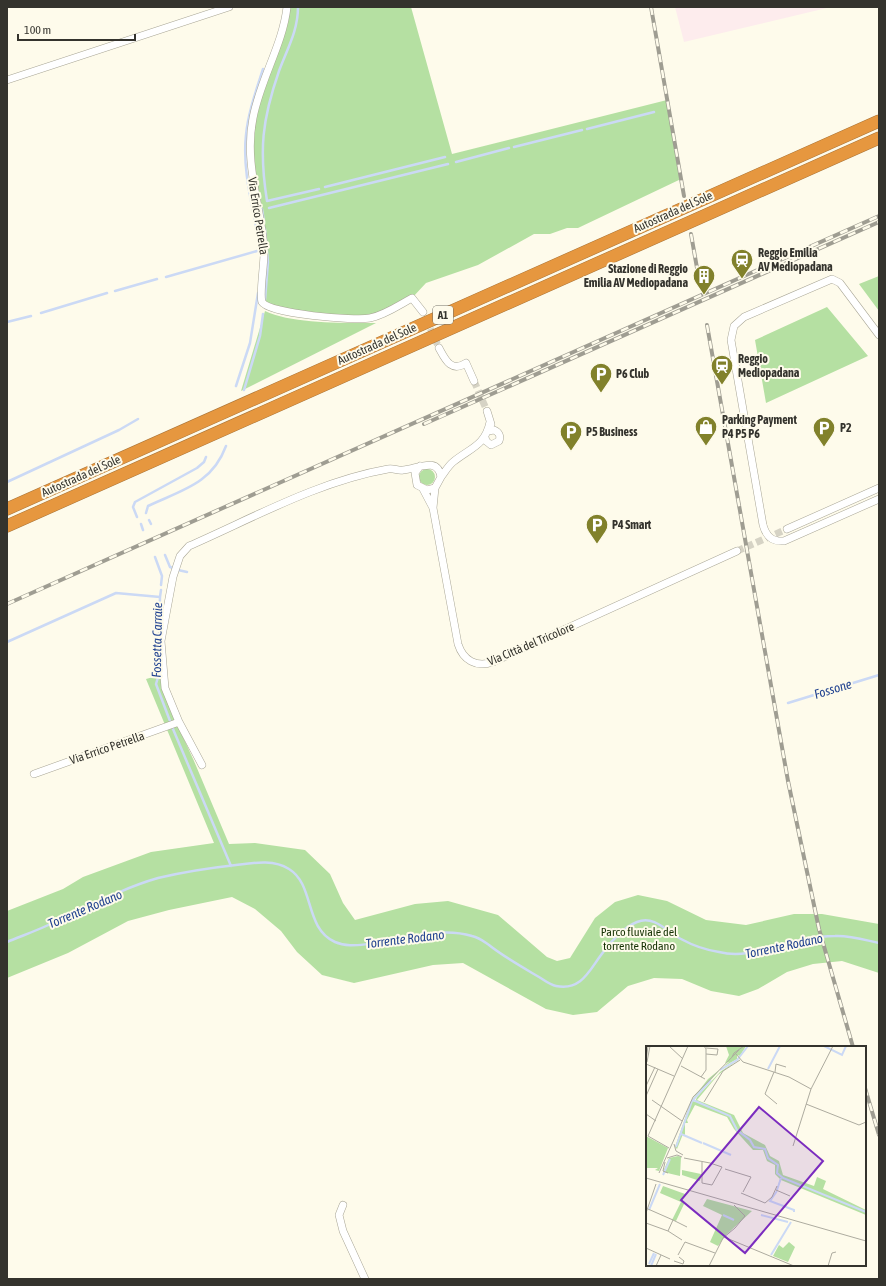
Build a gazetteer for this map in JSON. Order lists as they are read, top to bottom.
{
  "streets": {
    "highway": ["Autostrada del Sole", "A1"],
    "street": ["Via Errico Petrella", "Via Città del Tricolore"]
  },
  "water": ["Fossetta Carraie", "Fossone", "Torrente Rodano"],
  "parks": ["Parco fluviale del torrente Rodano"],
  "places": {
    "station": ["Reggio Emilia AV Mediopadana", "Reggio Mediopadana"],
    "building": ["Stazione di Reggio Emilia AV Mediopadana"],
    "parking": [
      "P6 Club",
      "P2",
      "P5 Business",
      "P4 Smart"
    ],
    "shop": ["Parking Payment P4 P5 P6"]
  },
  "scale_bar": "100 m"
}
